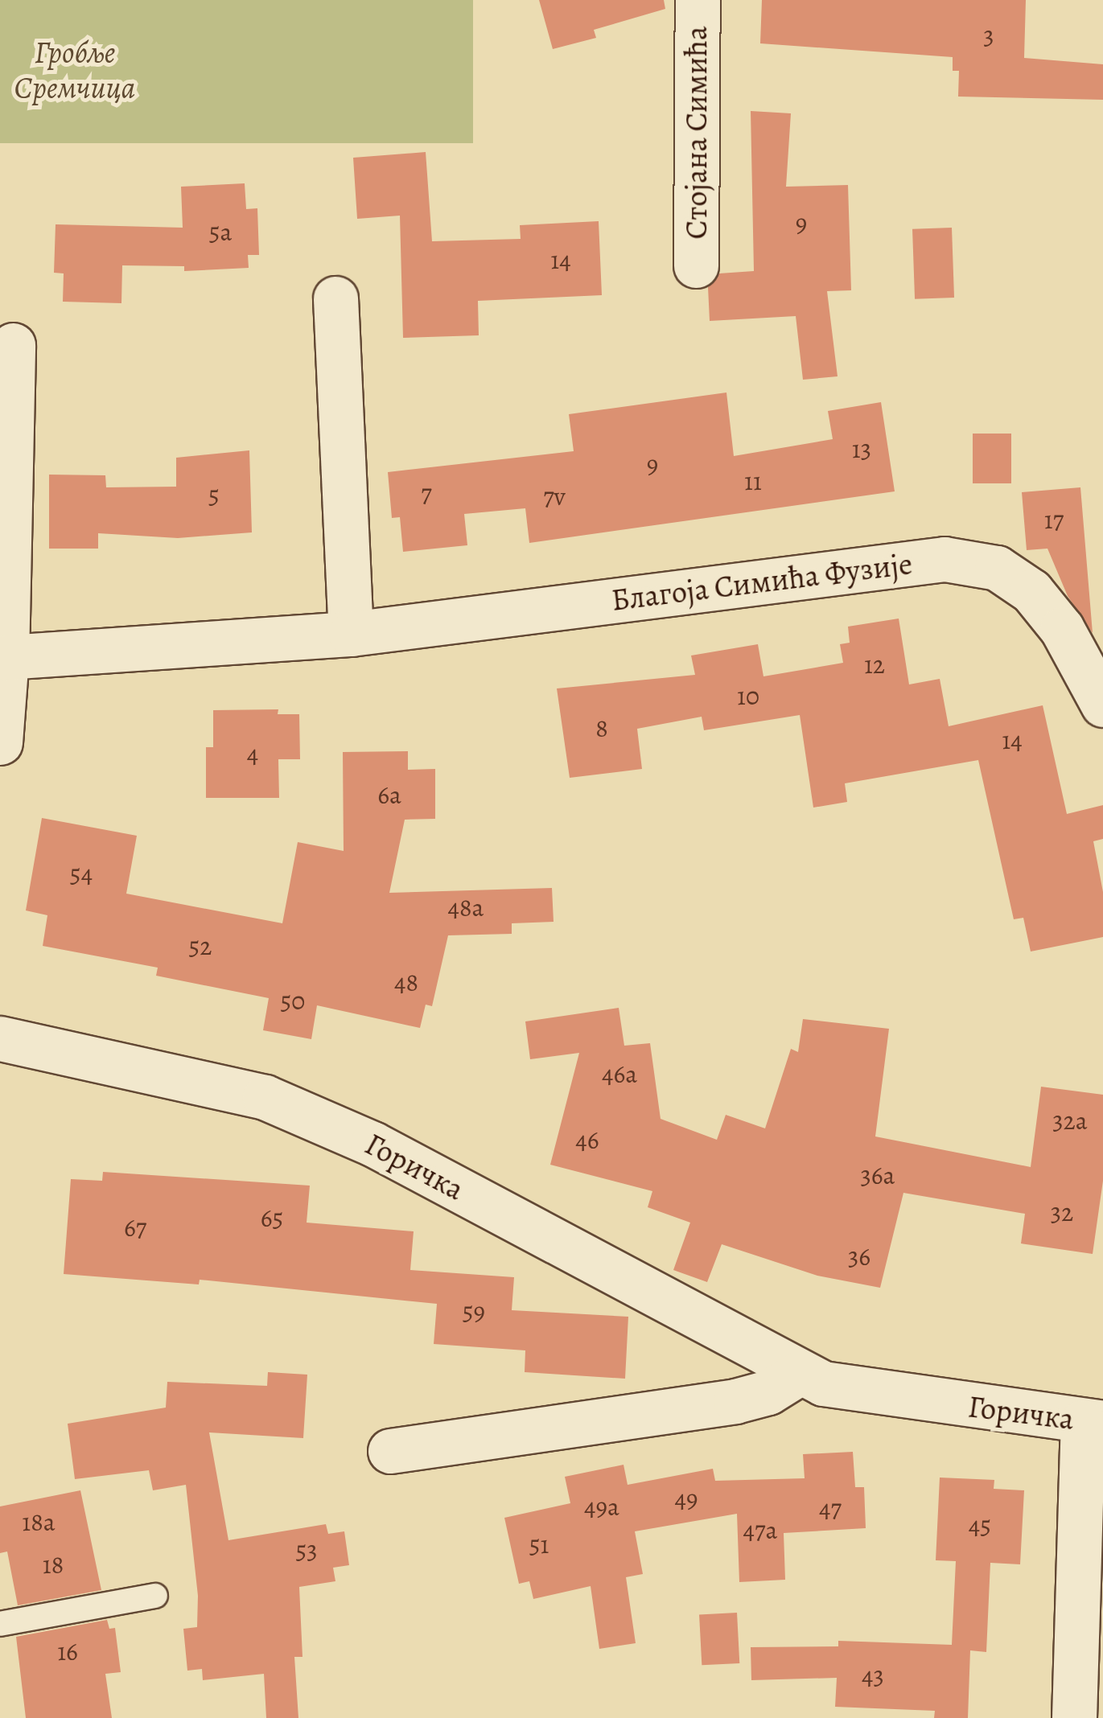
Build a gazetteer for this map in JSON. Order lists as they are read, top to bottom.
{
  "streets": {
    "street": ["Стојана Симића", "Благоја Симића Фузије", "Горичка"]
  },
  "parks": ["Гробље Сремчица"],
  "house_numbers": [
    "3",
    "9",
    "5a",
    "14",
    "13",
    "9",
    "11",
    "7",
    "5",
    "7v",
    "17",
    "12",
    "10",
    "8",
    "14",
    "4",
    "6a",
    "54",
    "48a",
    "52",
    "48",
    "50",
    "46a",
    "32a",
    "46",
    "36a",
    "32",
    "65",
    "67",
    "36",
    "59",
    "49",
    "49a",
    "47",
    "18a",
    "45",
    "47a",
    "51",
    "53",
    "18",
    "16",
    "43"
  ]
}
